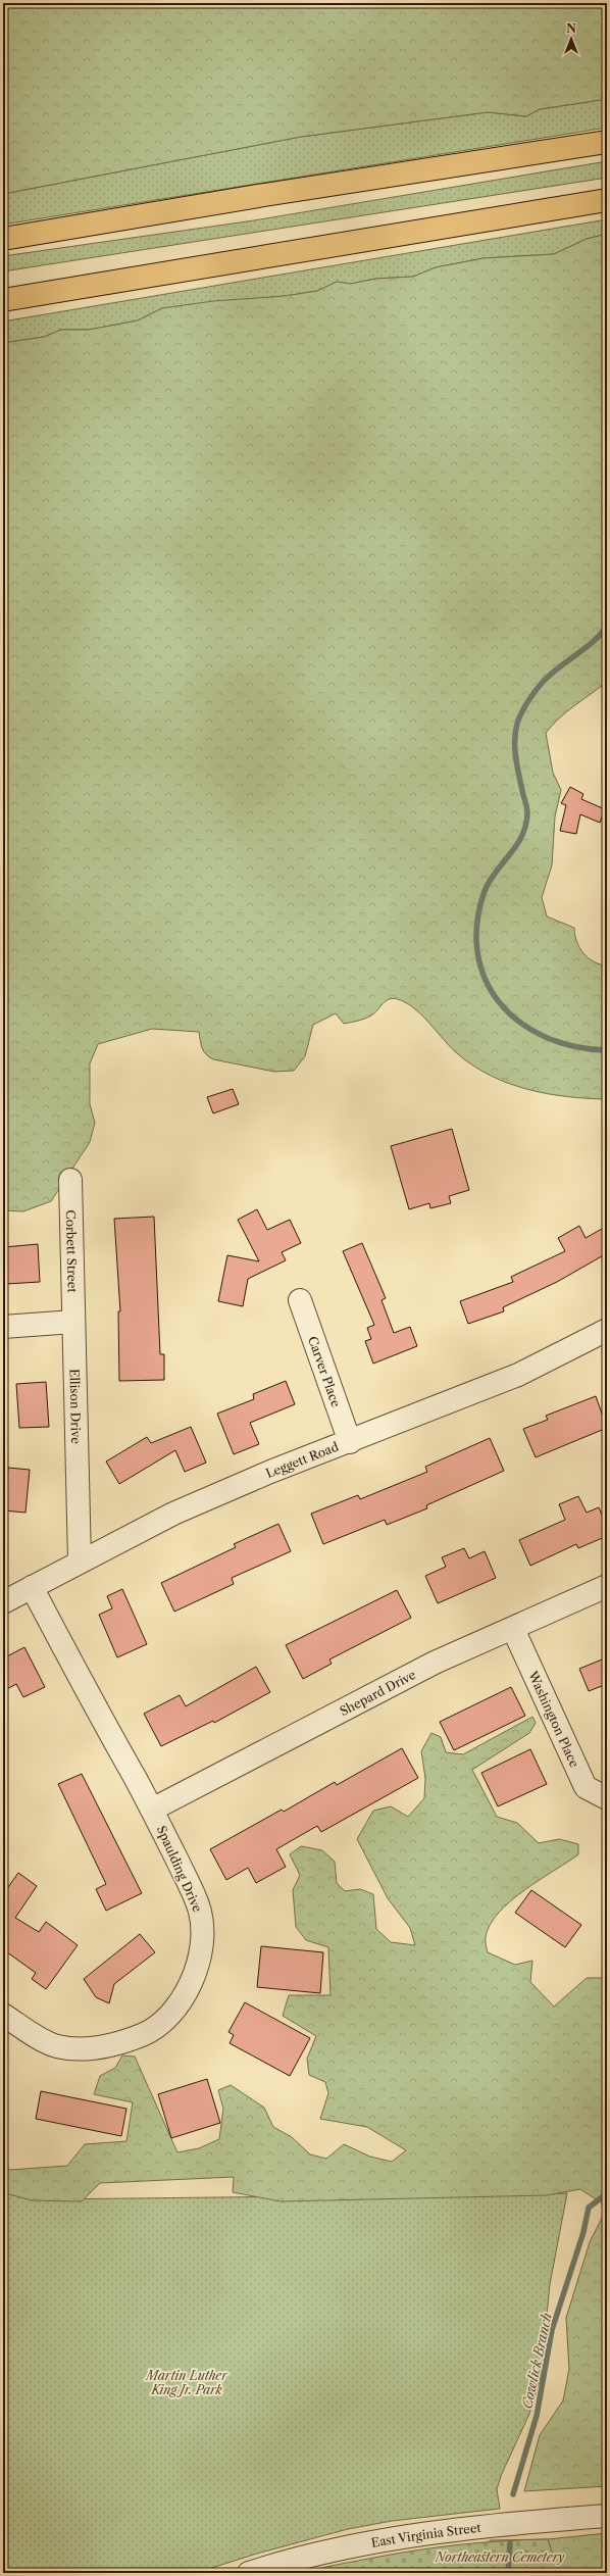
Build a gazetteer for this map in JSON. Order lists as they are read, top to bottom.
{
  "streets": {
    "street": [
      "Corbett Street",
      "Carver Place",
      "Ellison Drive",
      "Leggett Road",
      "Shepard Drive",
      "Washington Place",
      "Spaulding Drive",
      "East Virginia Street"
    ]
  },
  "crossings": [
    ["Corbett Street", "Ellison Drive"],
    ["Carver Place", "Leggett Road"],
    ["Ellison Drive", "Leggett Road"],
    ["Leggett Road", "Spaulding Drive"],
    ["Shepard Drive", "Washington Place"],
    ["Shepard Drive", "Spaulding Drive"]
  ],
  "water": ["Cowlick Branch"],
  "parks": ["Martin Luther King Jr. Park", "Northeastern Cemetery"],
  "north": "top"
}
